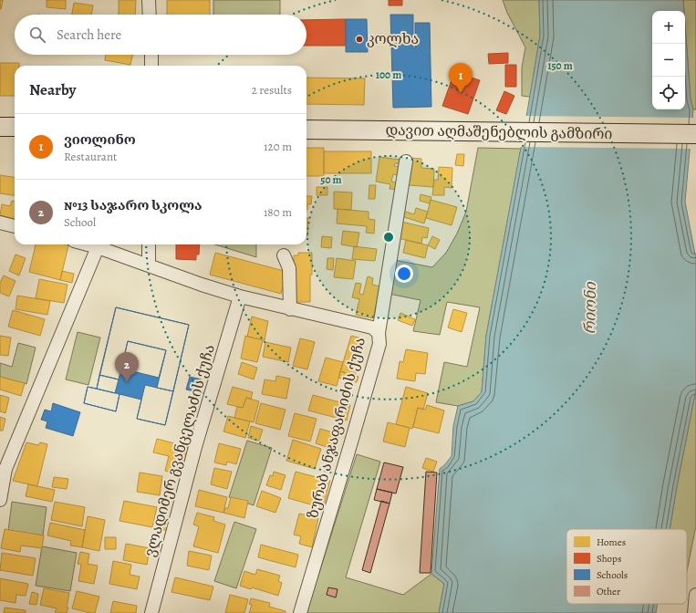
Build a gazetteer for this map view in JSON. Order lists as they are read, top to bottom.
{
  "streets": {
    "main road": ["დავით აღმაშენებლის გამზირი"],
    "street": ["ზურაბ ანჯაფარიძის ქუჩა", "ვლადიმერ გვანცელაძის ქუჩა"]
  },
  "water": ["რიონი"],
  "places": ["კოლხა"],
  "legend": [
    "Homes",
    "Shops",
    "Schools",
    "Other"
  ],
  "page": {
    "map_buttons": ["+", "−"],
    "search": "Search here",
    "pins": ["1", "2"],
    "heading": ["Nearby", "2 results"],
    "list": [
      {
        "mark": "1",
        "name": "ვიოლინო",
        "note": "Restaurant",
        "value": "120 m"
      },
      {
        "mark": "2",
        "name": "№13 საჯარო სკოლა",
        "note": "School",
        "value": "180 m"
      }
    ]
  },
  "rings": ["150 m", "100 m", "50 m"]
}
